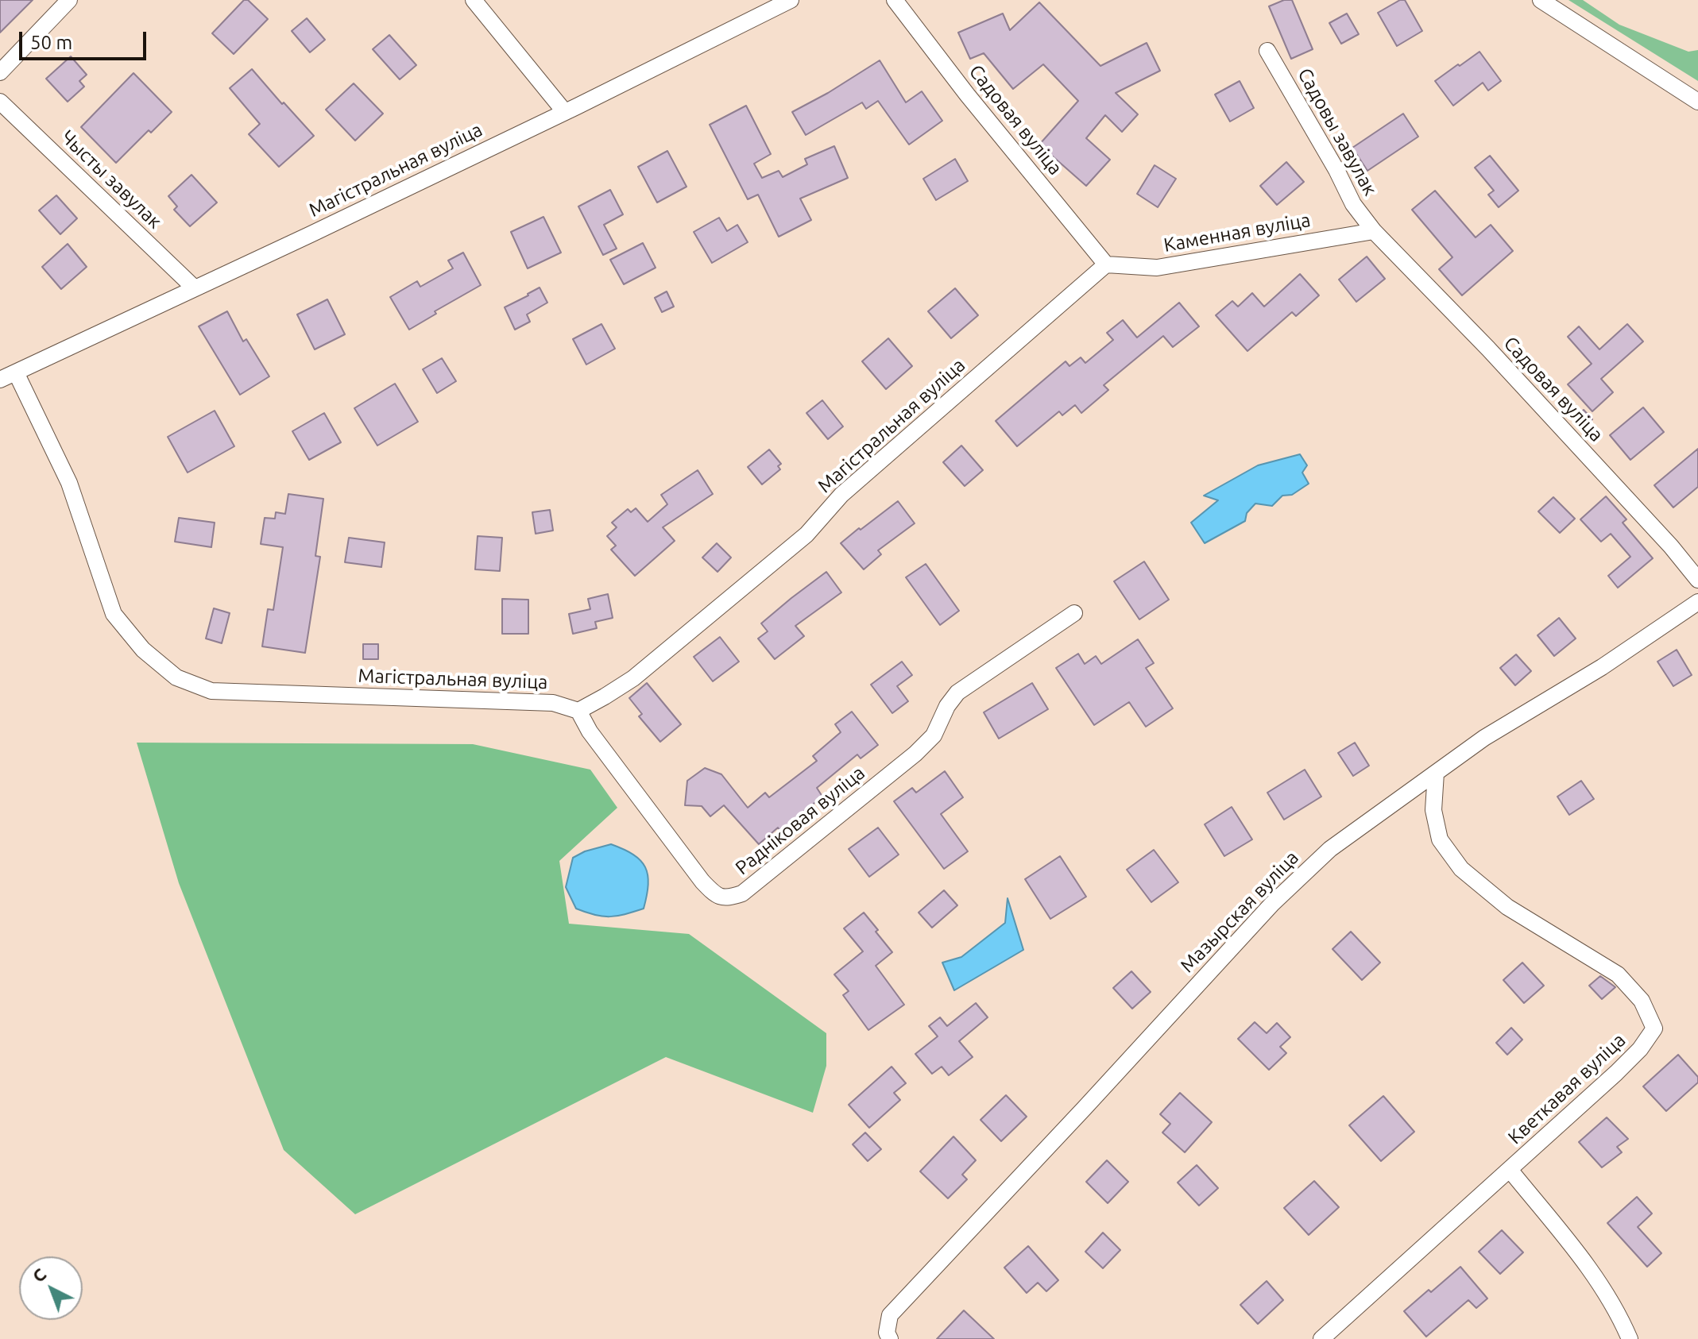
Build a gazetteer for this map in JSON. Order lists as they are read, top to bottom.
{
  "streets": {
    "street": [
      "Садовая вуліца",
      "Садовы завулак",
      "Магістральная вуліца",
      "Чысты завулак",
      "Каменная вуліца",
      "Радніковая вуліца",
      "Мазырская вуліца",
      "Кветкавая вуліца"
    ]
  },
  "crossings": [
    ["Садовая вуліца", "Садовы завулак"],
    ["Садовая вуліца", "Магістральная вуліца"],
    ["Садовая вуліца", "Каменная вуліца"],
    ["Садовы завулак", "Каменная вуліца"],
    ["Магістральная вуліца", "Чысты завулак"],
    ["Магістральная вуліца", "Каменная вуліца"],
    ["Магістральная вуліца", "Радніковая вуліца"],
    ["Мазырская вуліца", "Кветкавая вуліца"]
  ],
  "scale_bar": "50 m",
  "north": "top left"
}
